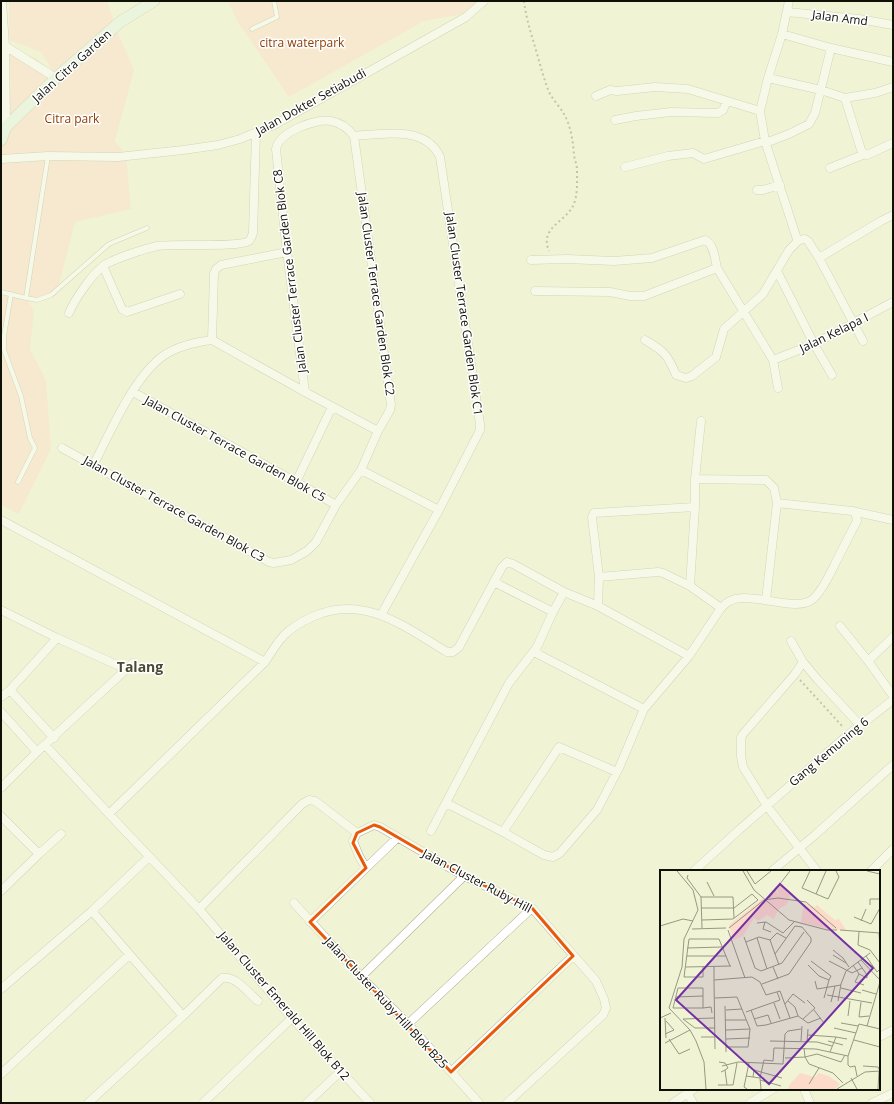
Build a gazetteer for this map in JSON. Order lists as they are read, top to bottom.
{
  "streets": {
    "street": [
      "Jalan Amd",
      "Jalan Citra Garden",
      "Jalan Dokter Setiabudi",
      "Jalan Cluster Terrace Garden Blok C8",
      "Jalan Cluster Terrace Garden Blok C2",
      "Jalan Cluster Terrace Garden Blok C1",
      "Jalan Kelapa I",
      "Jalan Cluster Terrace Garden Blok C5",
      "Jalan Cluster Terrace Garden Blok C3",
      "Gang Kemuning 6",
      "Jalan Cluster Ruby Hill",
      "Jalan Cluster Ruby Hill Blok B25",
      "Jalan Cluster Emerald Hill Blok B12"
    ]
  },
  "crossings": [
    ["Jalan Cluster Terrace Garden Blok C8", "Jalan Cluster Terrace Garden Blok C2"],
    ["Jalan Cluster Terrace Garden Blok C8", "Jalan Cluster Terrace Garden Blok C1"],
    ["Jalan Cluster Terrace Garden Blok C2", "Jalan Cluster Terrace Garden Blok C1"],
    ["Jalan Cluster Terrace Garden Blok C2", "Jalan Cluster Terrace Garden Blok C3"],
    ["Jalan Cluster Terrace Garden Blok C5", "Jalan Cluster Terrace Garden Blok C3"]
  ],
  "districts": ["Talang"],
  "parks": ["citra waterpark", "Citra park"]
}
